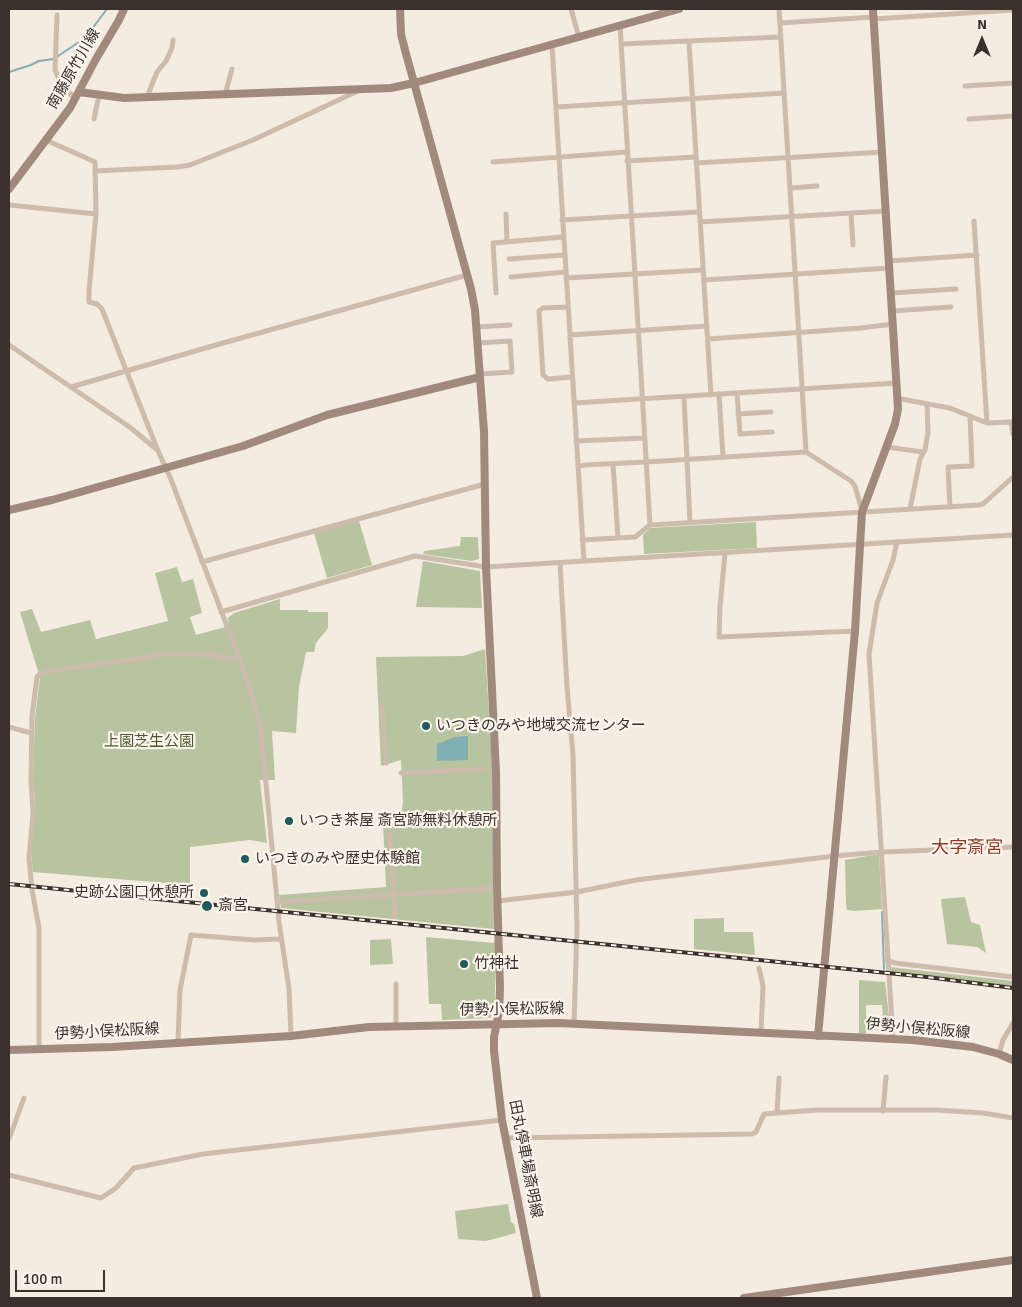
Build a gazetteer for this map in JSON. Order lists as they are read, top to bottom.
{
  "streets": {
    "street": ["南藤原竹川線", "伊勢小俣松阪線", "田丸停車場斎明線"]
  },
  "crossings": [
    ["伊勢小俣松阪線", "田丸停車場斎明線"]
  ],
  "districts": ["大字斎宮"],
  "parks": ["上園芝生公園"],
  "places": [
    "いつきのみや地域交流センター",
    "いつき茶屋 斎宮跡無料休憩所",
    "いつきのみや歴史体験館",
    "史跡公園口休憩所",
    "斎宮",
    "竹神社"
  ],
  "scale_bar": "100 m",
  "north": "top"
}
